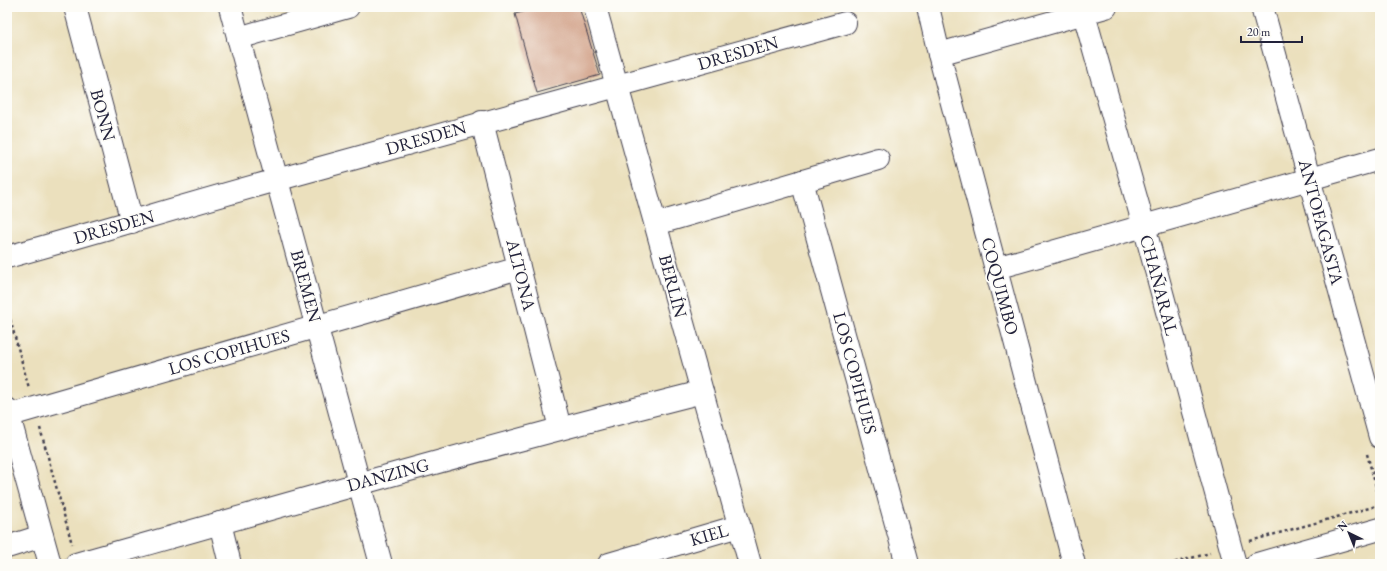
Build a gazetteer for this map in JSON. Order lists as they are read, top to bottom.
{
  "streets": {
    "street": [
      "DRESDEN",
      "BONN",
      "ANTOFAGASTA",
      "ALTONA",
      "CHAÑARAL",
      "BREMEN",
      "BERLÍN",
      "COQUIMBO",
      "LOS COPIHUES",
      "DANZING",
      "KIEL"
    ]
  },
  "crossings": [
    ["DRESDEN", "BONN"],
    ["DRESDEN", "ALTONA"],
    ["DRESDEN", "BREMEN"],
    ["DRESDEN", "BERLÍN"],
    ["ALTONA", "LOS COPIHUES"],
    ["ALTONA", "DANZING"],
    ["BREMEN", "LOS COPIHUES"],
    ["BREMEN", "DANZING"],
    ["BERLÍN", "DANZING"],
    ["BERLÍN", "KIEL"]
  ],
  "scale_bar": "20 m",
  "north": "top left"
}
